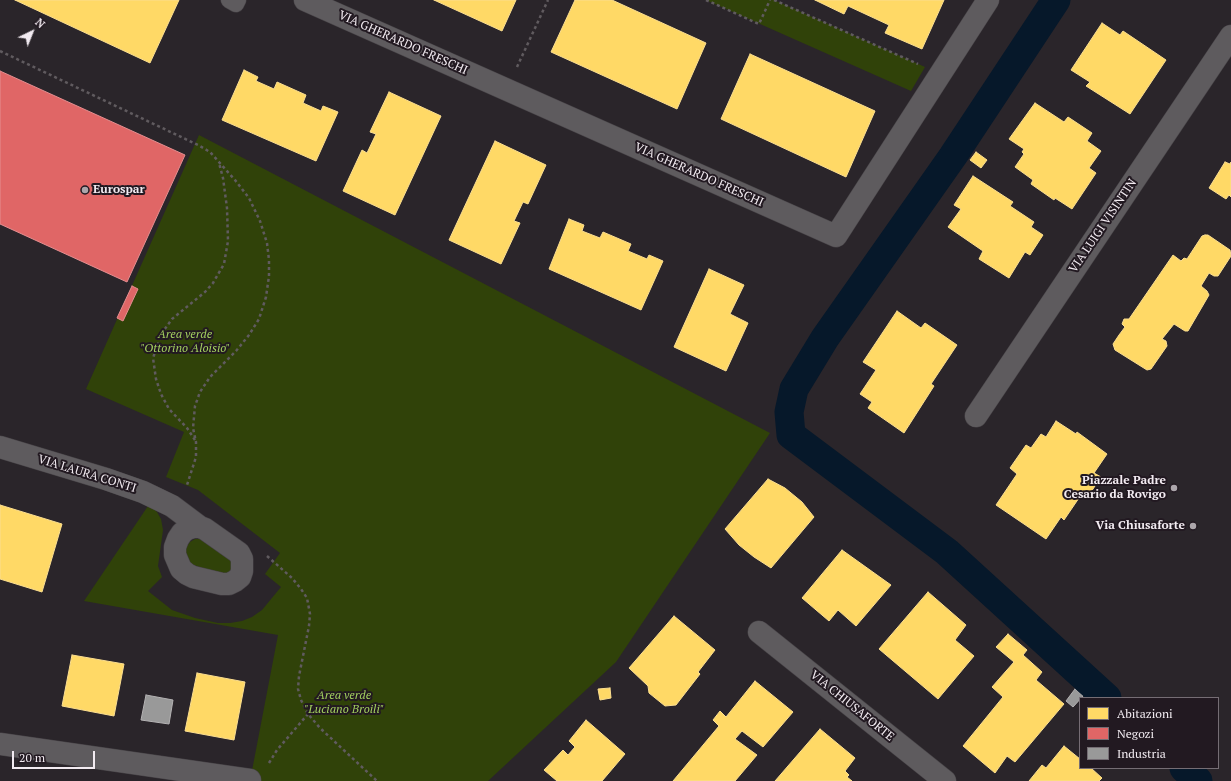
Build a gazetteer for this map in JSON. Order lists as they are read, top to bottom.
{
  "streets": {
    "street": [
      "VIA GHERARDO FRESCHI",
      "VIA LUIGI VISINTIN",
      "VIA LAURA CONTI",
      "VIA CHIUSAFORTE"
    ]
  },
  "parks": ["Area verde \"Ottorino Aloisio\"", "Area verde \"Luciano Broili\""],
  "places": ["Eurospar", "Piazzale Padre Cesario da Rovigo", "Via Chiusaforte"],
  "legend": ["Abitazioni", "Negozi", "Industria"],
  "scale_bar": "20 m",
  "north": "top right"
}
